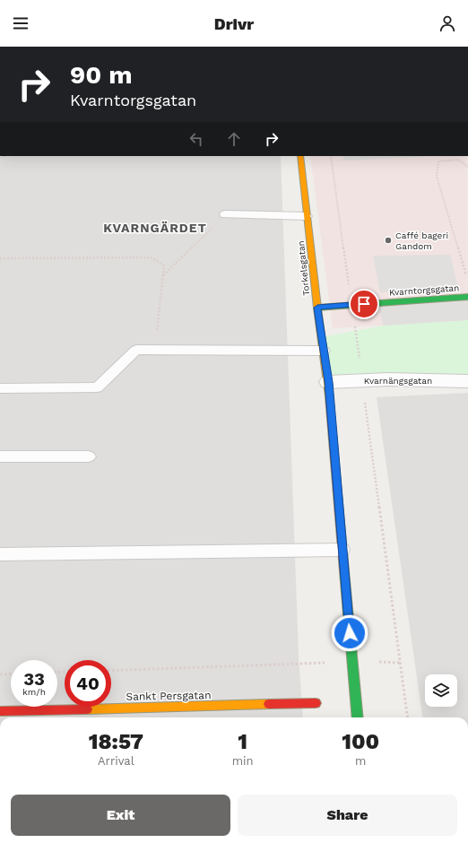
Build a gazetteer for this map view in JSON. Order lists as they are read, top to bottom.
{
  "streets": {
    "street": [
      "Torkelsgatan",
      "Kvarntorgsgatan",
      "Kvarnängsgatan",
      "Sankt Persgatan"
    ]
  },
  "crossings": [
    ["Torkelsgatan", "Kvarntorgsgatan"],
    ["Torkelsgatan", "Kvarnängsgatan"]
  ],
  "districts": ["KVARNGÄRDET"],
  "places": ["Caffé bageri Gandom"],
  "page": {
    "header": "Drivr",
    "turn": ["90 m", "Kvarntorgsgatan"],
    "speed": "33 km/h",
    "limit": "40",
    "eta": [
      "18:57",
      "Arrival",
      "1",
      "min",
      "100",
      "m"
    ],
    "buttons": ["Exit", "Share"]
  }
}
